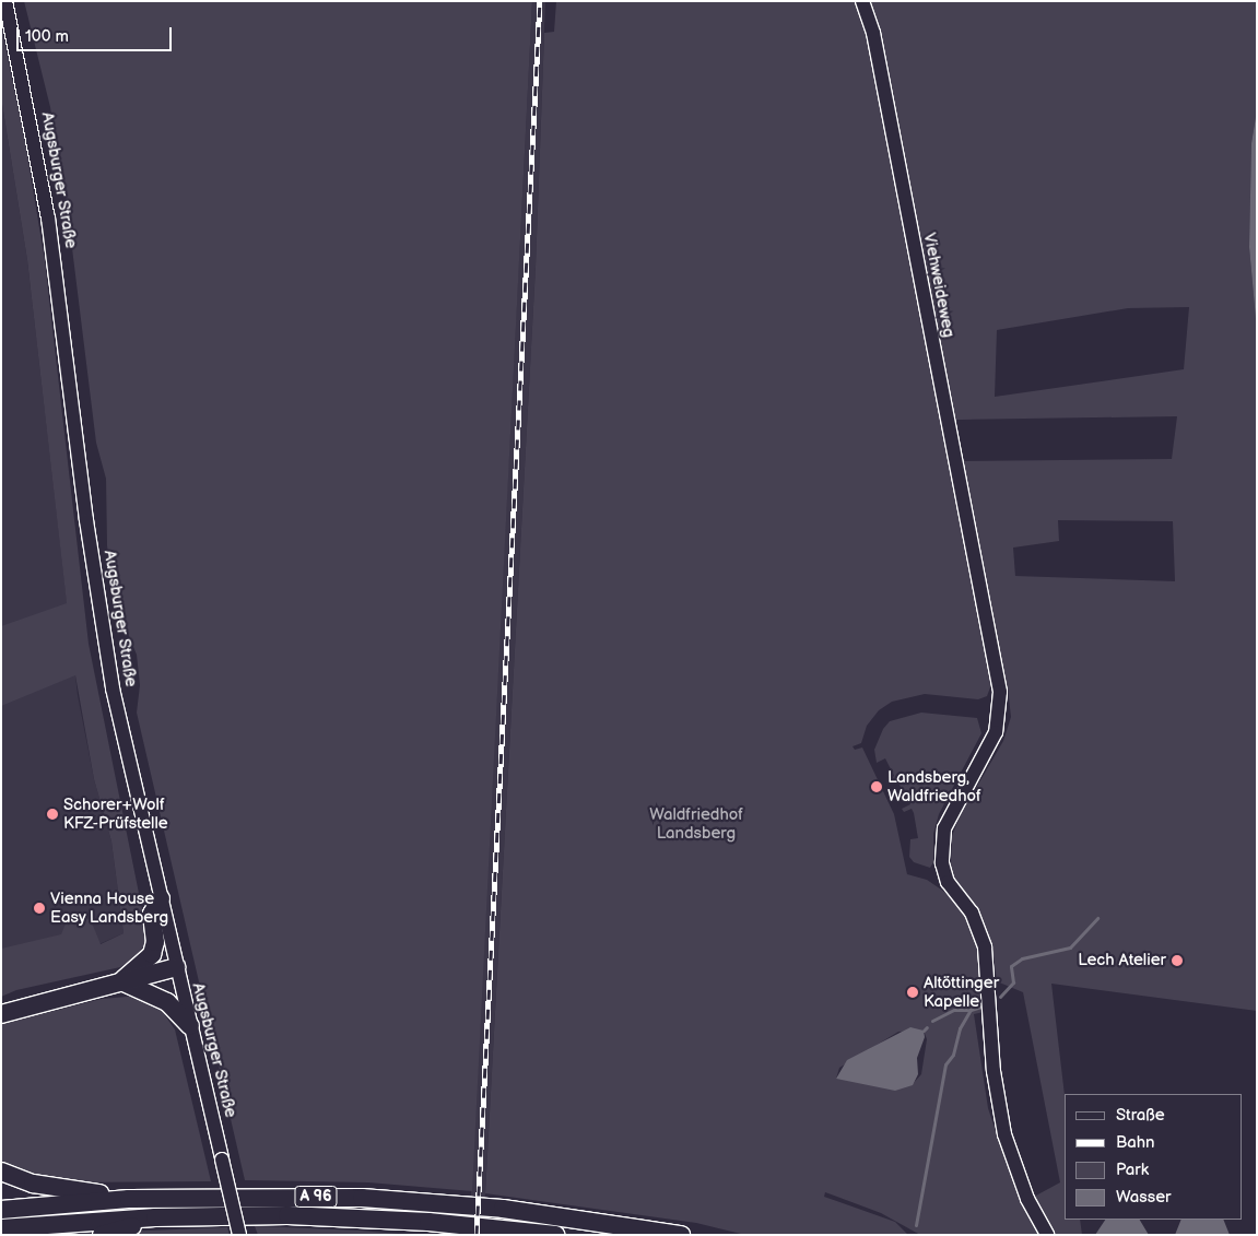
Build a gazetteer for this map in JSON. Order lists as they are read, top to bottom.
{
  "streets": {
    "highway": ["A 96"],
    "street": ["Augsburger Straße", "Viehweideweg"]
  },
  "parks": ["Waldfriedhof Landsberg"],
  "places": [
    "Landsberg, Waldfriedhof",
    "Schorer+Wolf KFZ-Prüfstelle",
    "Vienna House Easy Landsberg",
    "Lech Atelier",
    "Altöttinger Kapelle"
  ],
  "legend": [
    "Straße",
    "Bahn",
    "Park",
    "Wasser"
  ],
  "scale_bar": "100 m"
}
